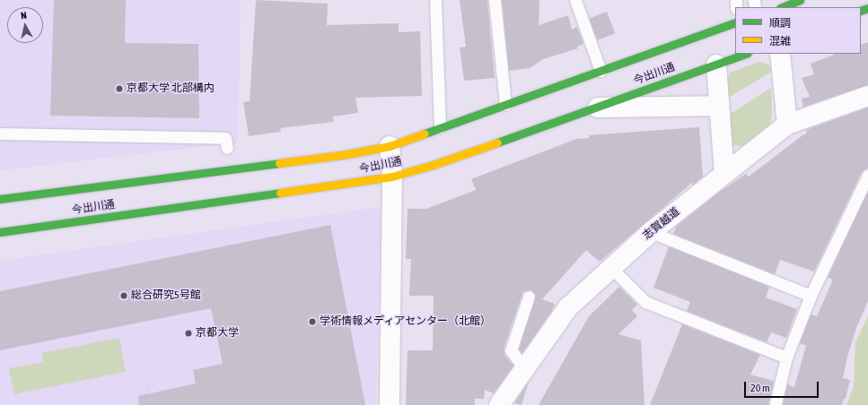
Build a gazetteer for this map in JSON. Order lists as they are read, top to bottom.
{
  "streets": {
    "main road": ["今出川通"],
    "street": ["志賀越道"]
  },
  "places": [
    "京都大学 北部構内",
    "総合研究5号館",
    "学術情報メディアセンター（北館）",
    "京都大学"
  ],
  "legend": ["順調", "混雑"],
  "scale_bar": "20 m",
  "north": "top"
}
